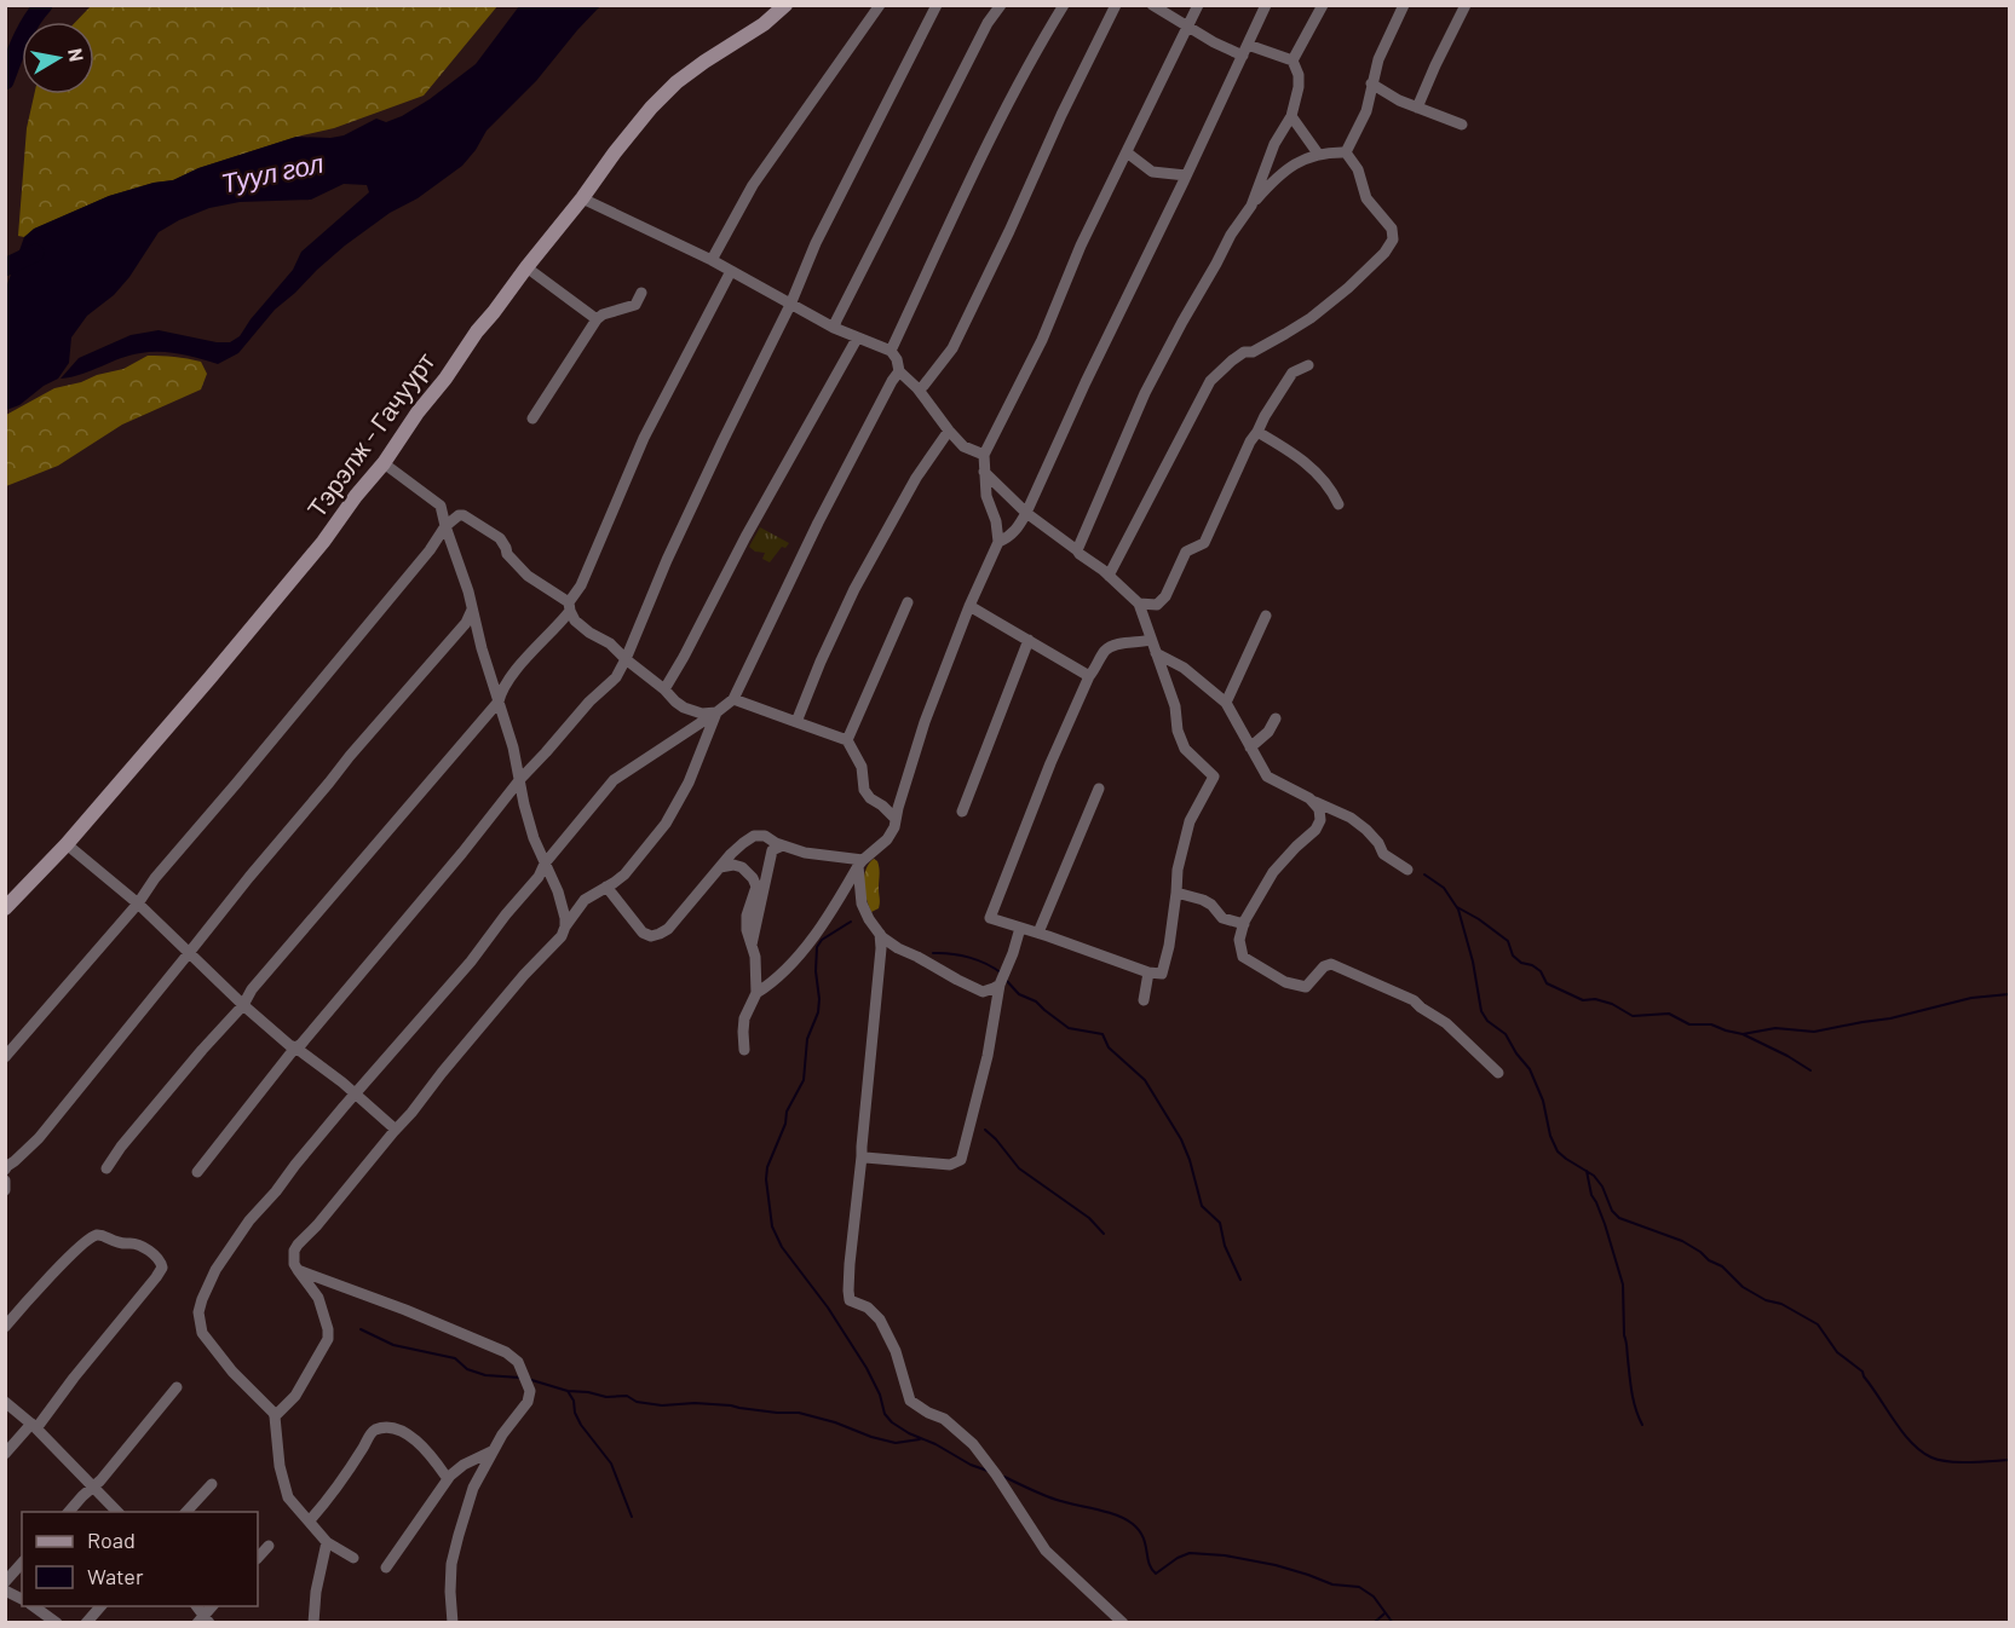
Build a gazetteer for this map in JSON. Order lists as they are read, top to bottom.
{
  "streets": {
    "main road": ["Тэрэлж - Гачуурт"]
  },
  "water": ["Туул гол"],
  "legend": ["Road", "Water"],
  "north": "right"
}
